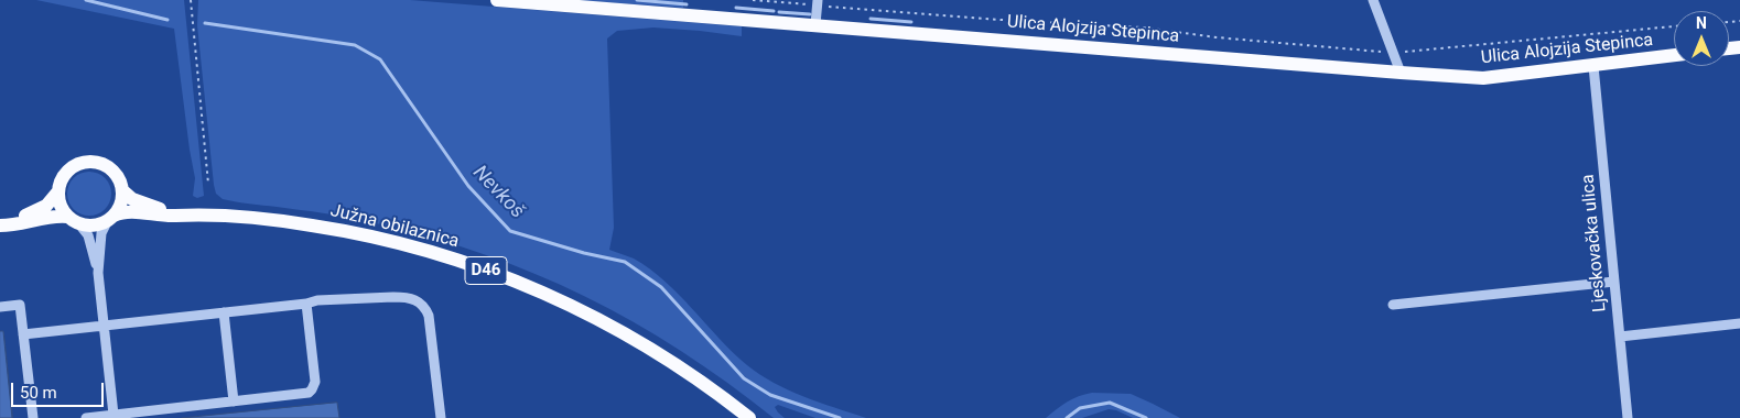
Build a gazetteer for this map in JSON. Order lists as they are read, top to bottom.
{
  "streets": {
    "main road": ["Ulica Alojzija Stepinca", "Južna obilaznica", "D46"],
    "street": ["Ljeskovačka ulica"]
  },
  "crossings": [
    ["Ulica Alojzija Stepinca", "Ljeskovačka ulica"],
    ["Južna obilaznica", "D46"]
  ],
  "water": ["Nevkoš"],
  "scale_bar": "50 m",
  "north": "top"
}
